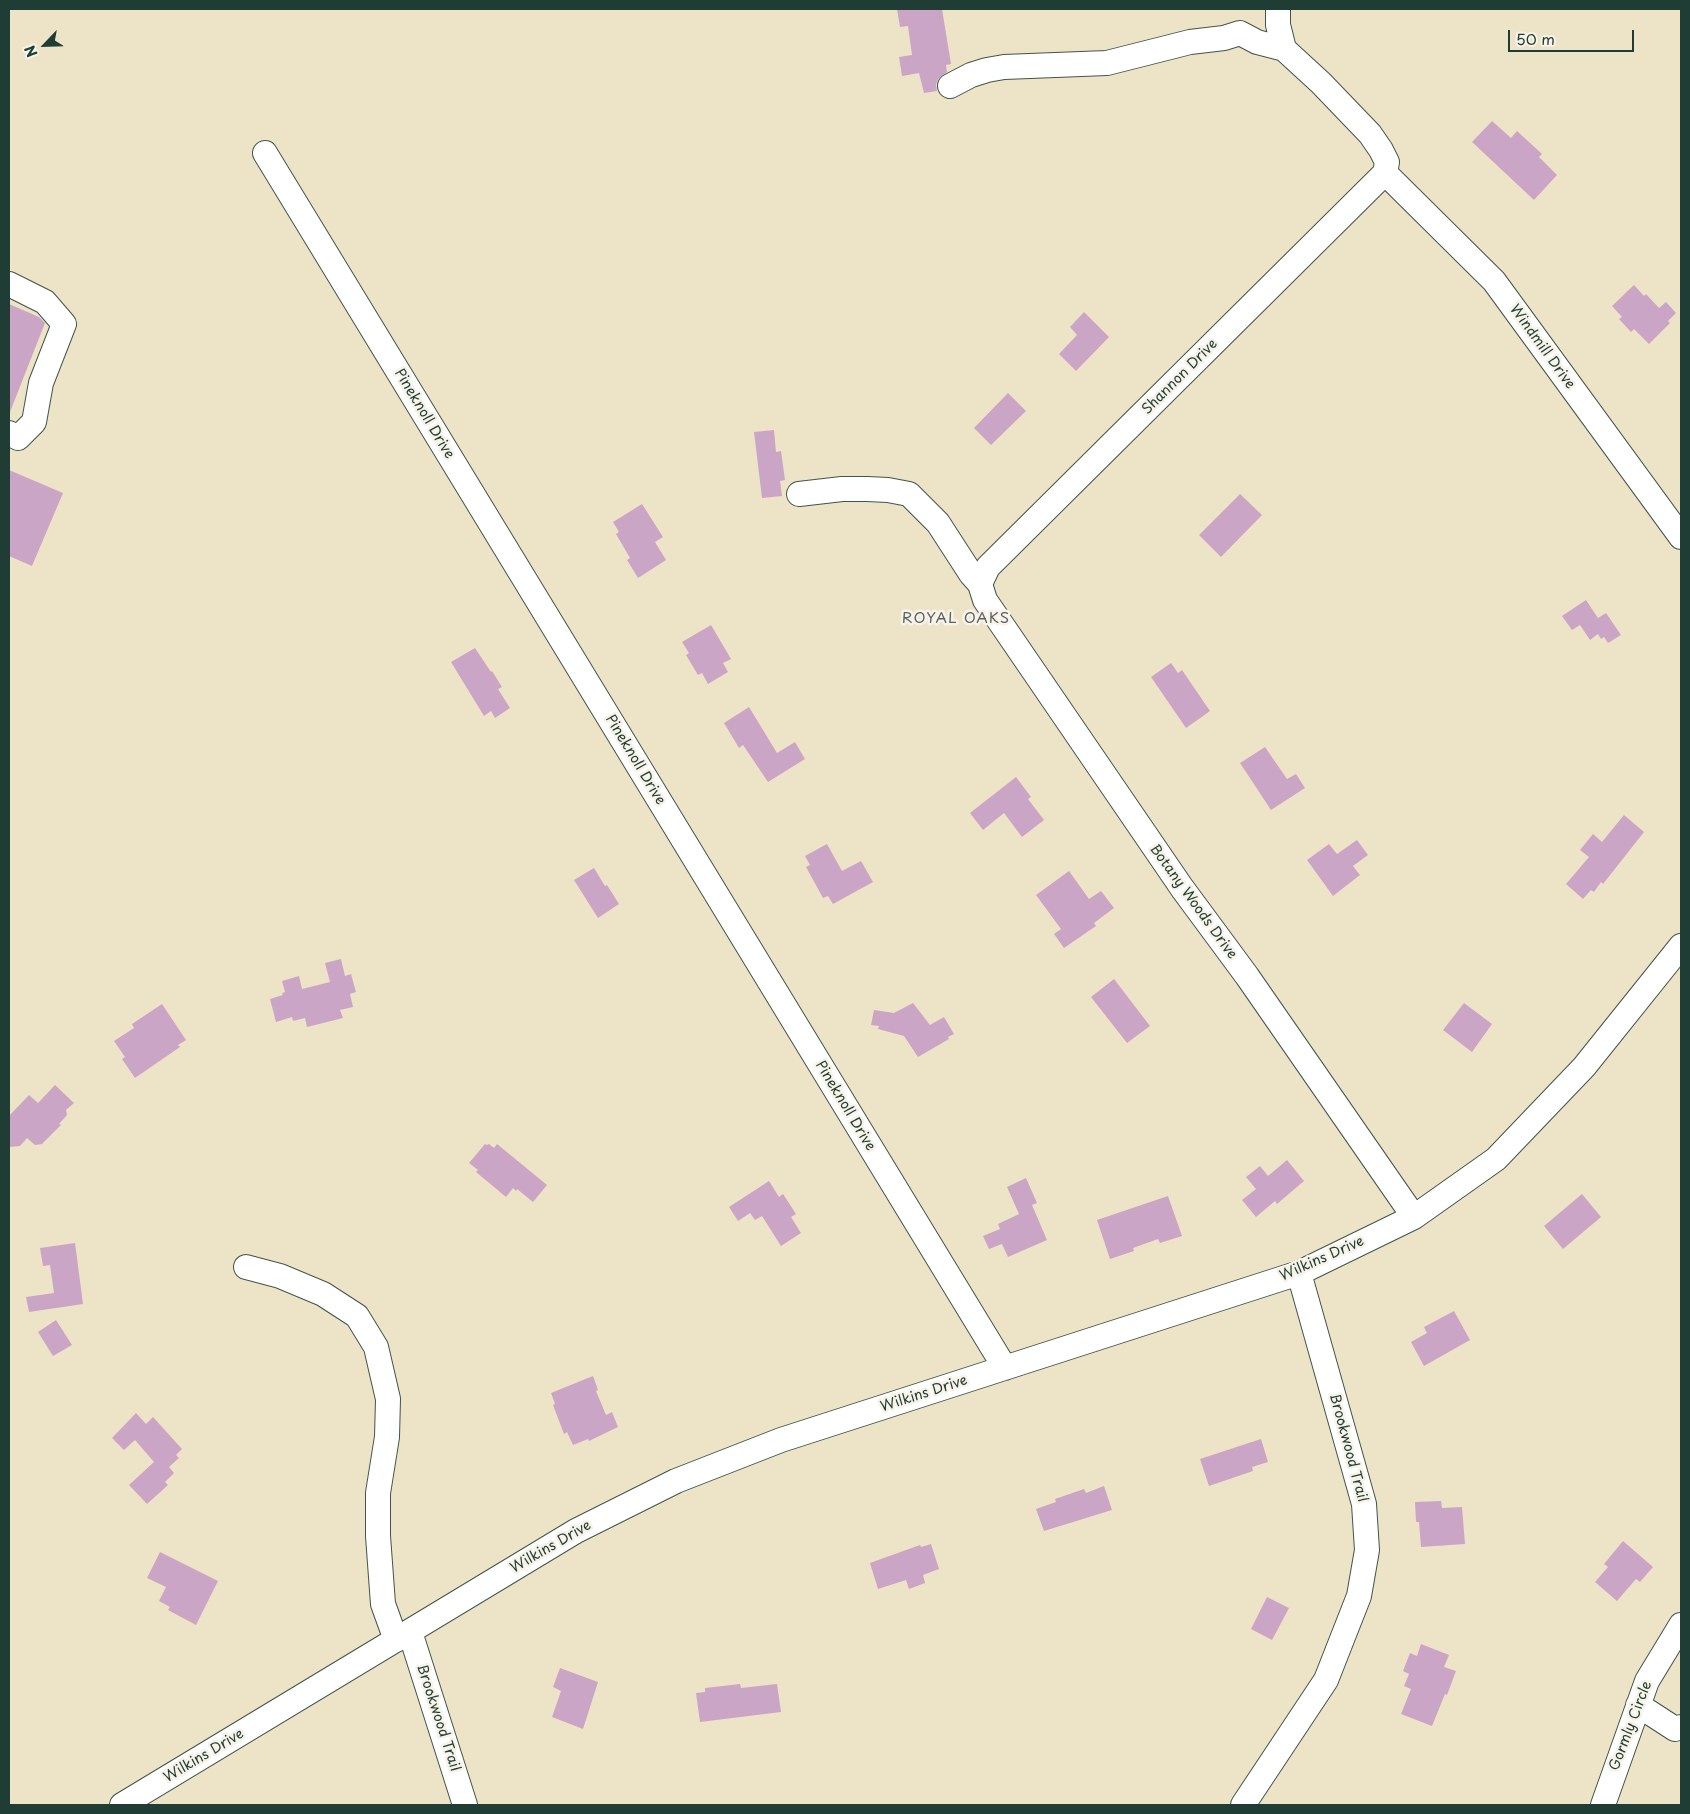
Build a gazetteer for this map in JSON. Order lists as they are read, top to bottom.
{
  "streets": {
    "street": [
      "Windmill Drive",
      "Shannon Drive",
      "Pineknoll Drive",
      "Botany Woods Drive",
      "Wilkins Drive",
      "Brookwood Trail",
      "Gormly Circle"
    ]
  },
  "crossings": [
    ["Windmill Drive", "Shannon Drive"],
    ["Shannon Drive", "Botany Woods Drive"],
    ["Pineknoll Drive", "Wilkins Drive"],
    ["Botany Woods Drive", "Wilkins Drive"],
    ["Wilkins Drive", "Brookwood Trail"]
  ],
  "districts": ["ROYAL OAKS"],
  "scale_bar": "50 m",
  "north": "bottom left"
}
